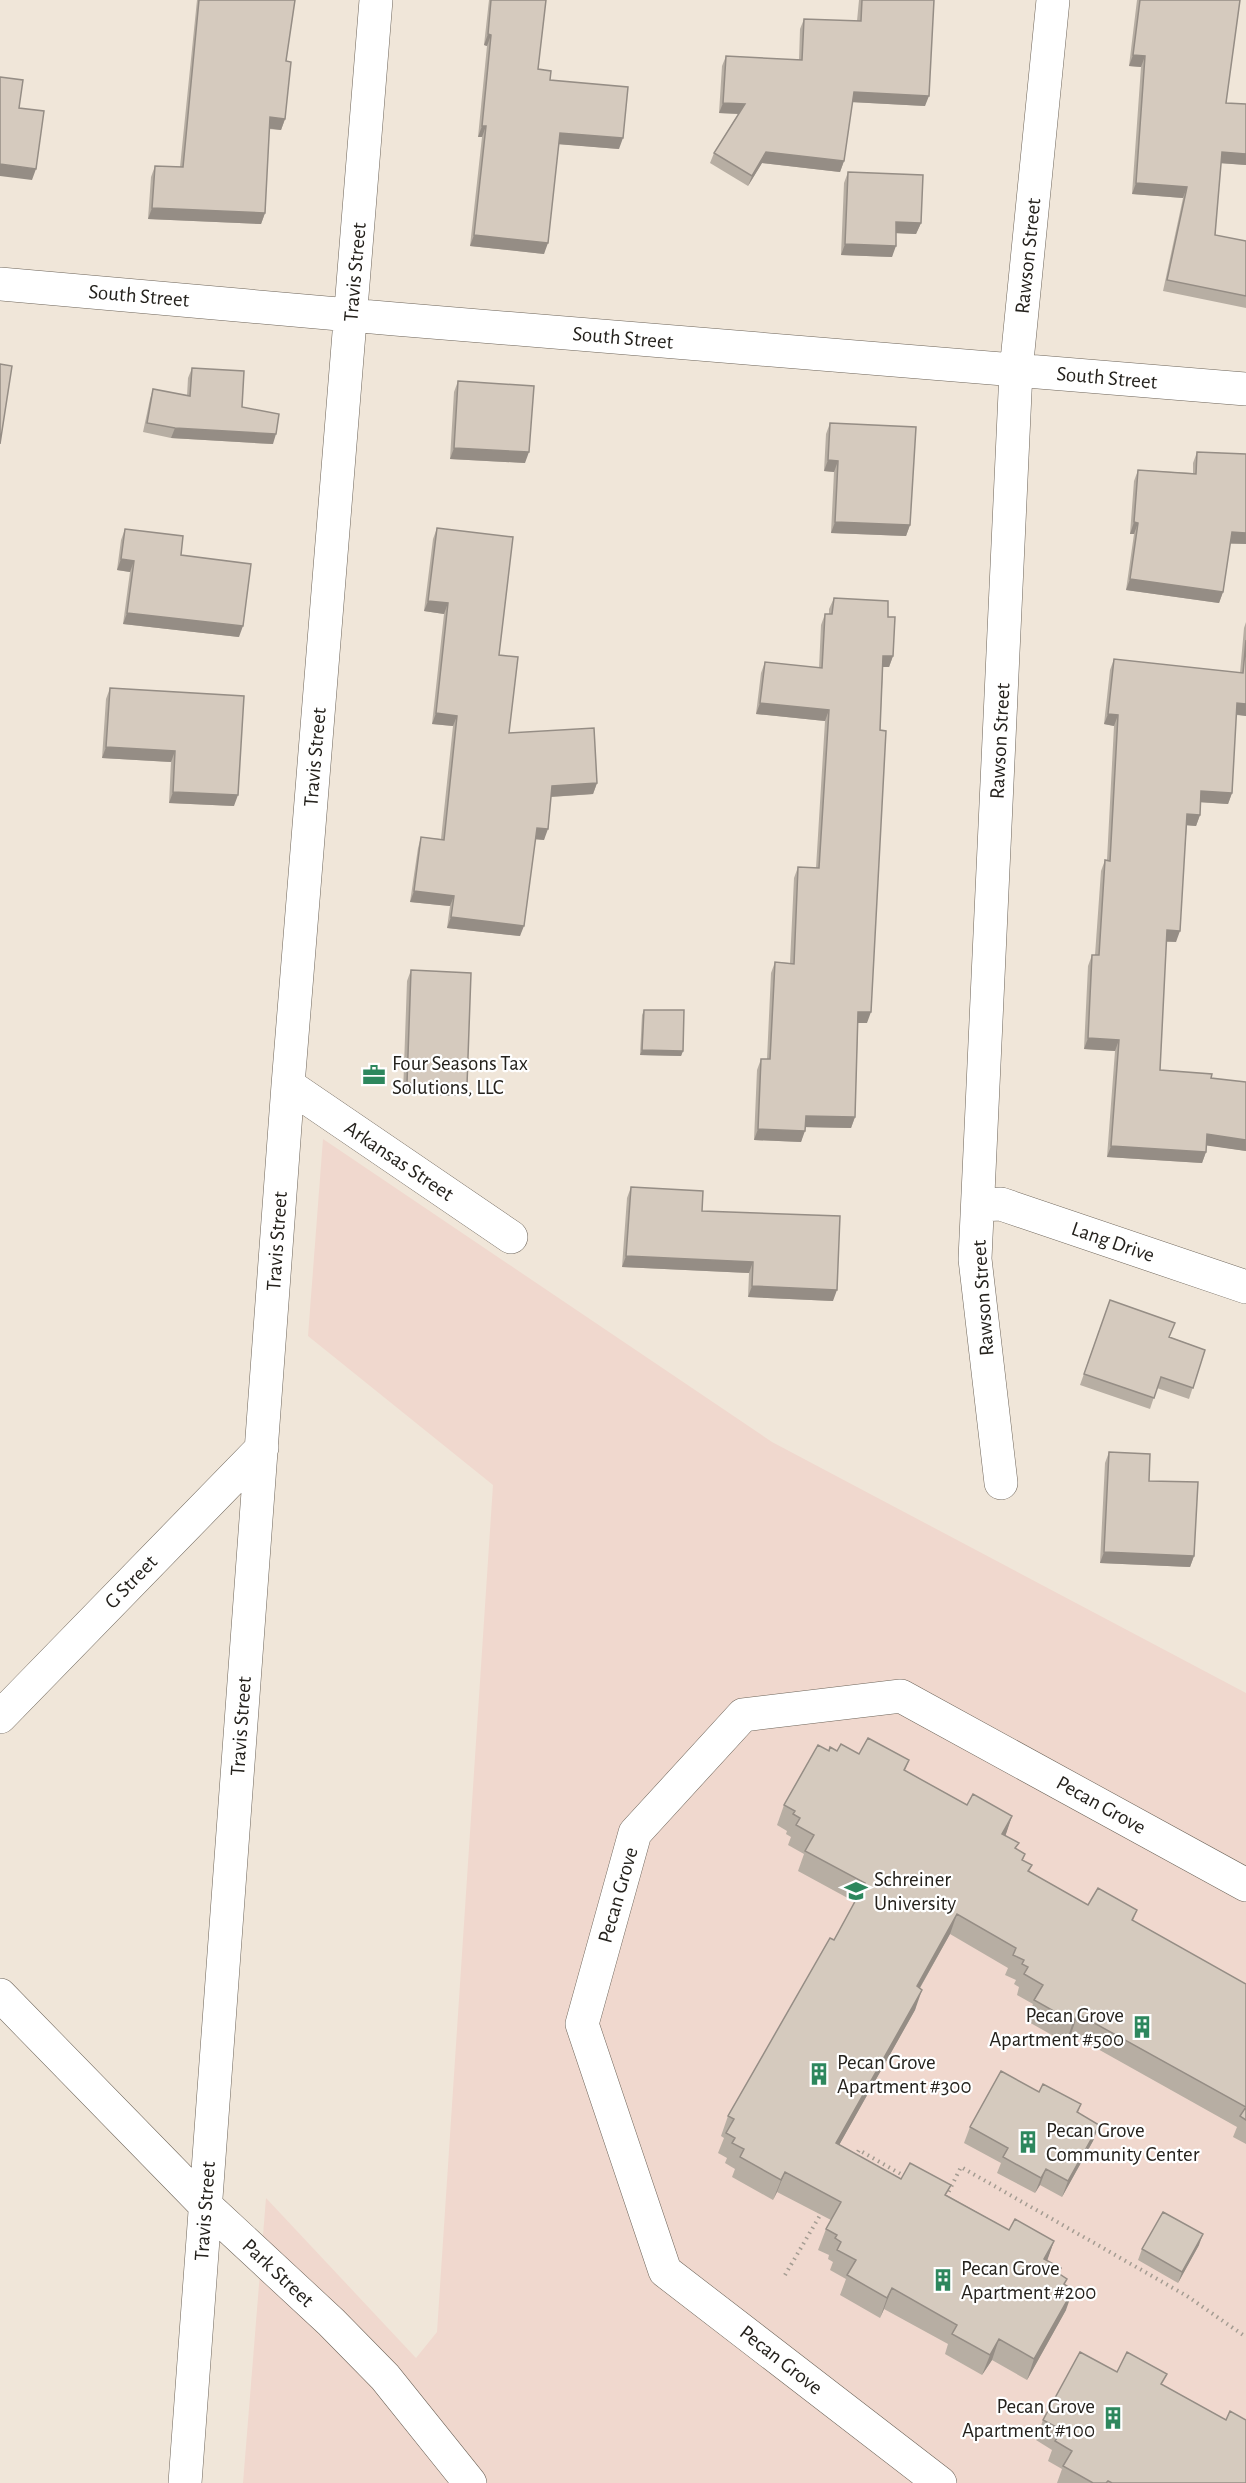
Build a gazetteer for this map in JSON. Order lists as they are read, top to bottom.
{
  "streets": {
    "street": [
      "Rawson Street",
      "Travis Street",
      "South Street",
      "Arkansas Street",
      "Lang Drive",
      "G Street",
      "Pecan Grove",
      "Park Street"
    ]
  },
  "crossings": [
    ["Rawson Street", "South Street"],
    ["Rawson Street", "Lang Drive"],
    ["Travis Street", "South Street"],
    ["Travis Street", "Arkansas Street"],
    ["Travis Street", "G Street"],
    ["Travis Street", "Park Street"]
  ],
  "places": {
    "office": ["Four Seasons Tax Solutions, LLC"],
    "school or university": ["Schreiner University"],
    "building": [
      "Pecan Grove Apartment #500",
      "Pecan Grove Apartment #300",
      "Pecan Grove Community Center",
      "Pecan Grove Apartment #200",
      "Pecan Grove Apartment #100"
    ]
  }
}
